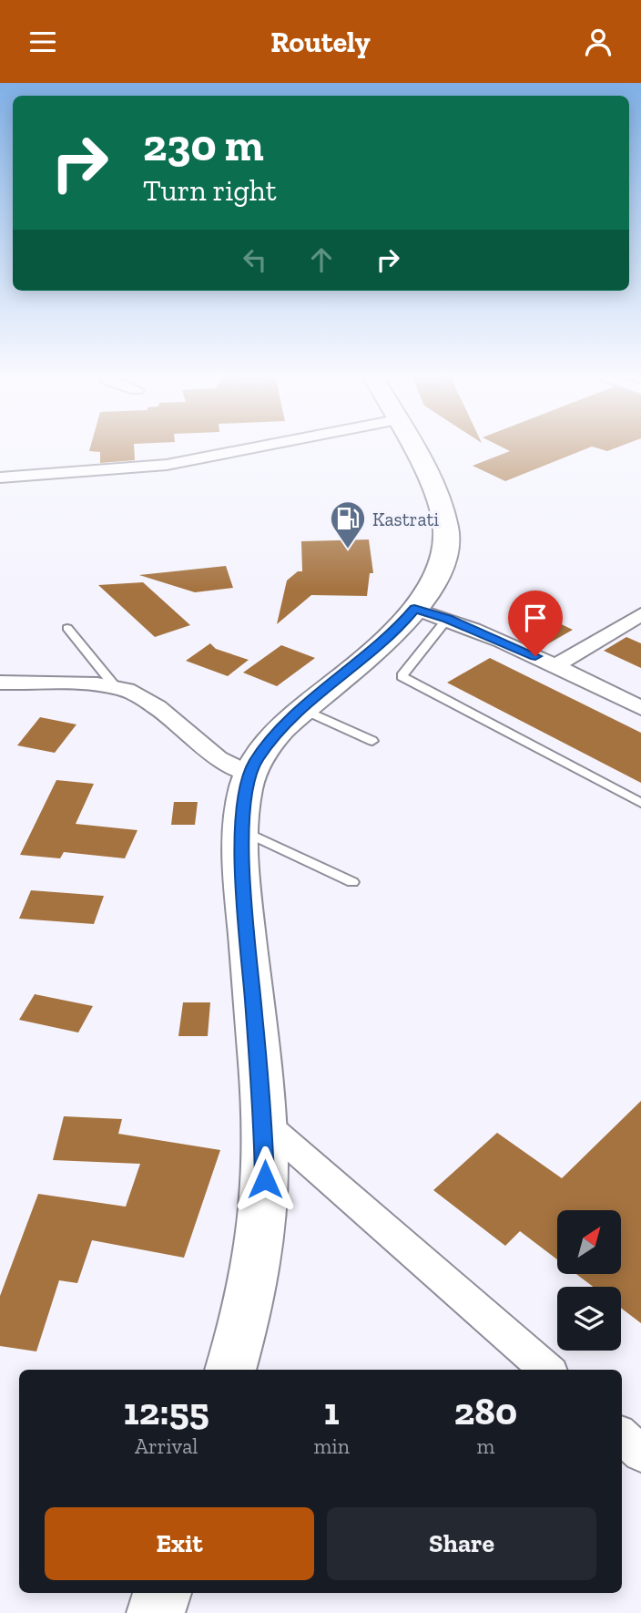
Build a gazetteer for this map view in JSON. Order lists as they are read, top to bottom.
{
  "places": {
    "fuel station": ["Kastrati"]
  },
  "north": "top right",
  "page": {
    "header": "Routely",
    "turn": ["230 m", "Turn right"],
    "eta": [
      "12:55",
      "Arrival",
      "1",
      "min",
      "280",
      "m"
    ],
    "buttons": ["Exit", "Share"]
  }
}
